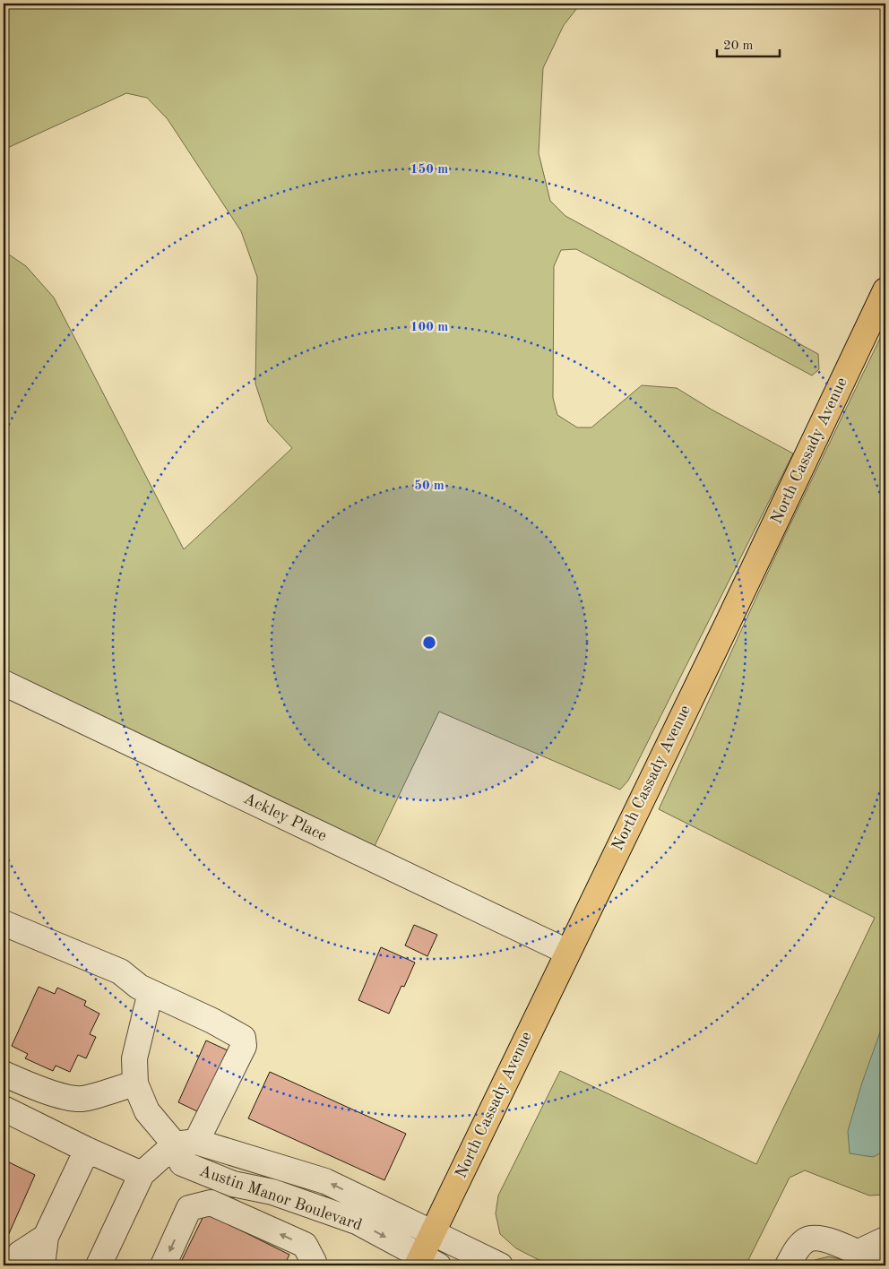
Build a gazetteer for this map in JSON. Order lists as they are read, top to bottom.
{
  "streets": {
    "main road": ["North Cassady Avenue"],
    "street": ["Ackley Place", "Austin Manor Boulevard"]
  },
  "crossings": [
    ["North Cassady Avenue", "Ackley Place"],
    ["North Cassady Avenue", "Austin Manor Boulevard"]
  ],
  "scale_bar": "20 m",
  "rings": ["150 m", "100 m", "50 m"]
}
